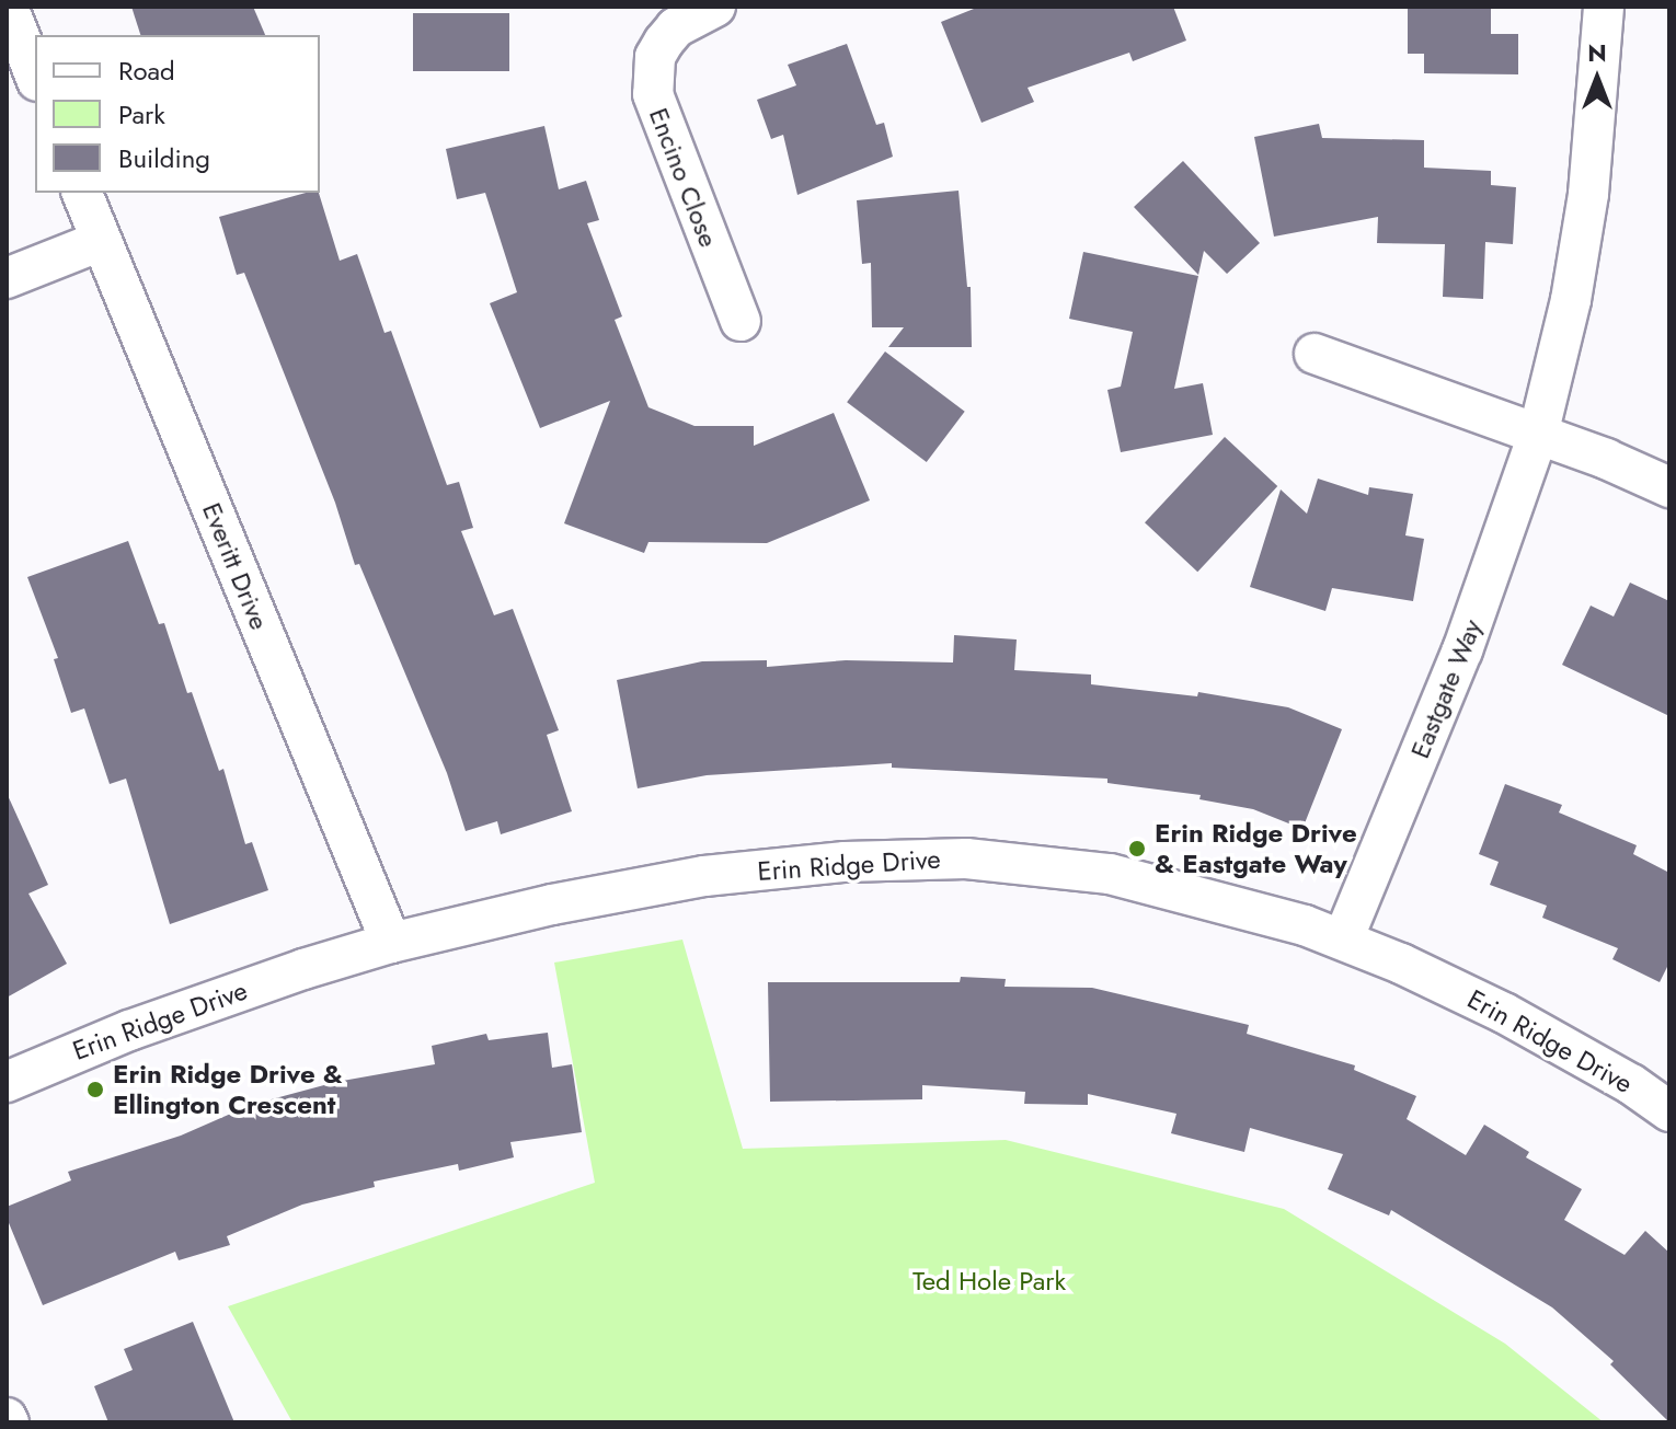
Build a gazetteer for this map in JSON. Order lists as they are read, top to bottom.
{
  "streets": {
    "street": [
      "Encino Close",
      "Everitt Drive",
      "Eastgate Way",
      "Erin Ridge Drive"
    ]
  },
  "crossings": [
    ["Everitt Drive", "Erin Ridge Drive"],
    ["Eastgate Way", "Erin Ridge Drive"]
  ],
  "parks": ["Ted Hole Park"],
  "places": ["Erin Ridge Drive & Eastgate Way", "Erin Ridge Drive & Ellington Crescent"],
  "legend": ["Road", "Park", "Building"],
  "north": "top"
}
